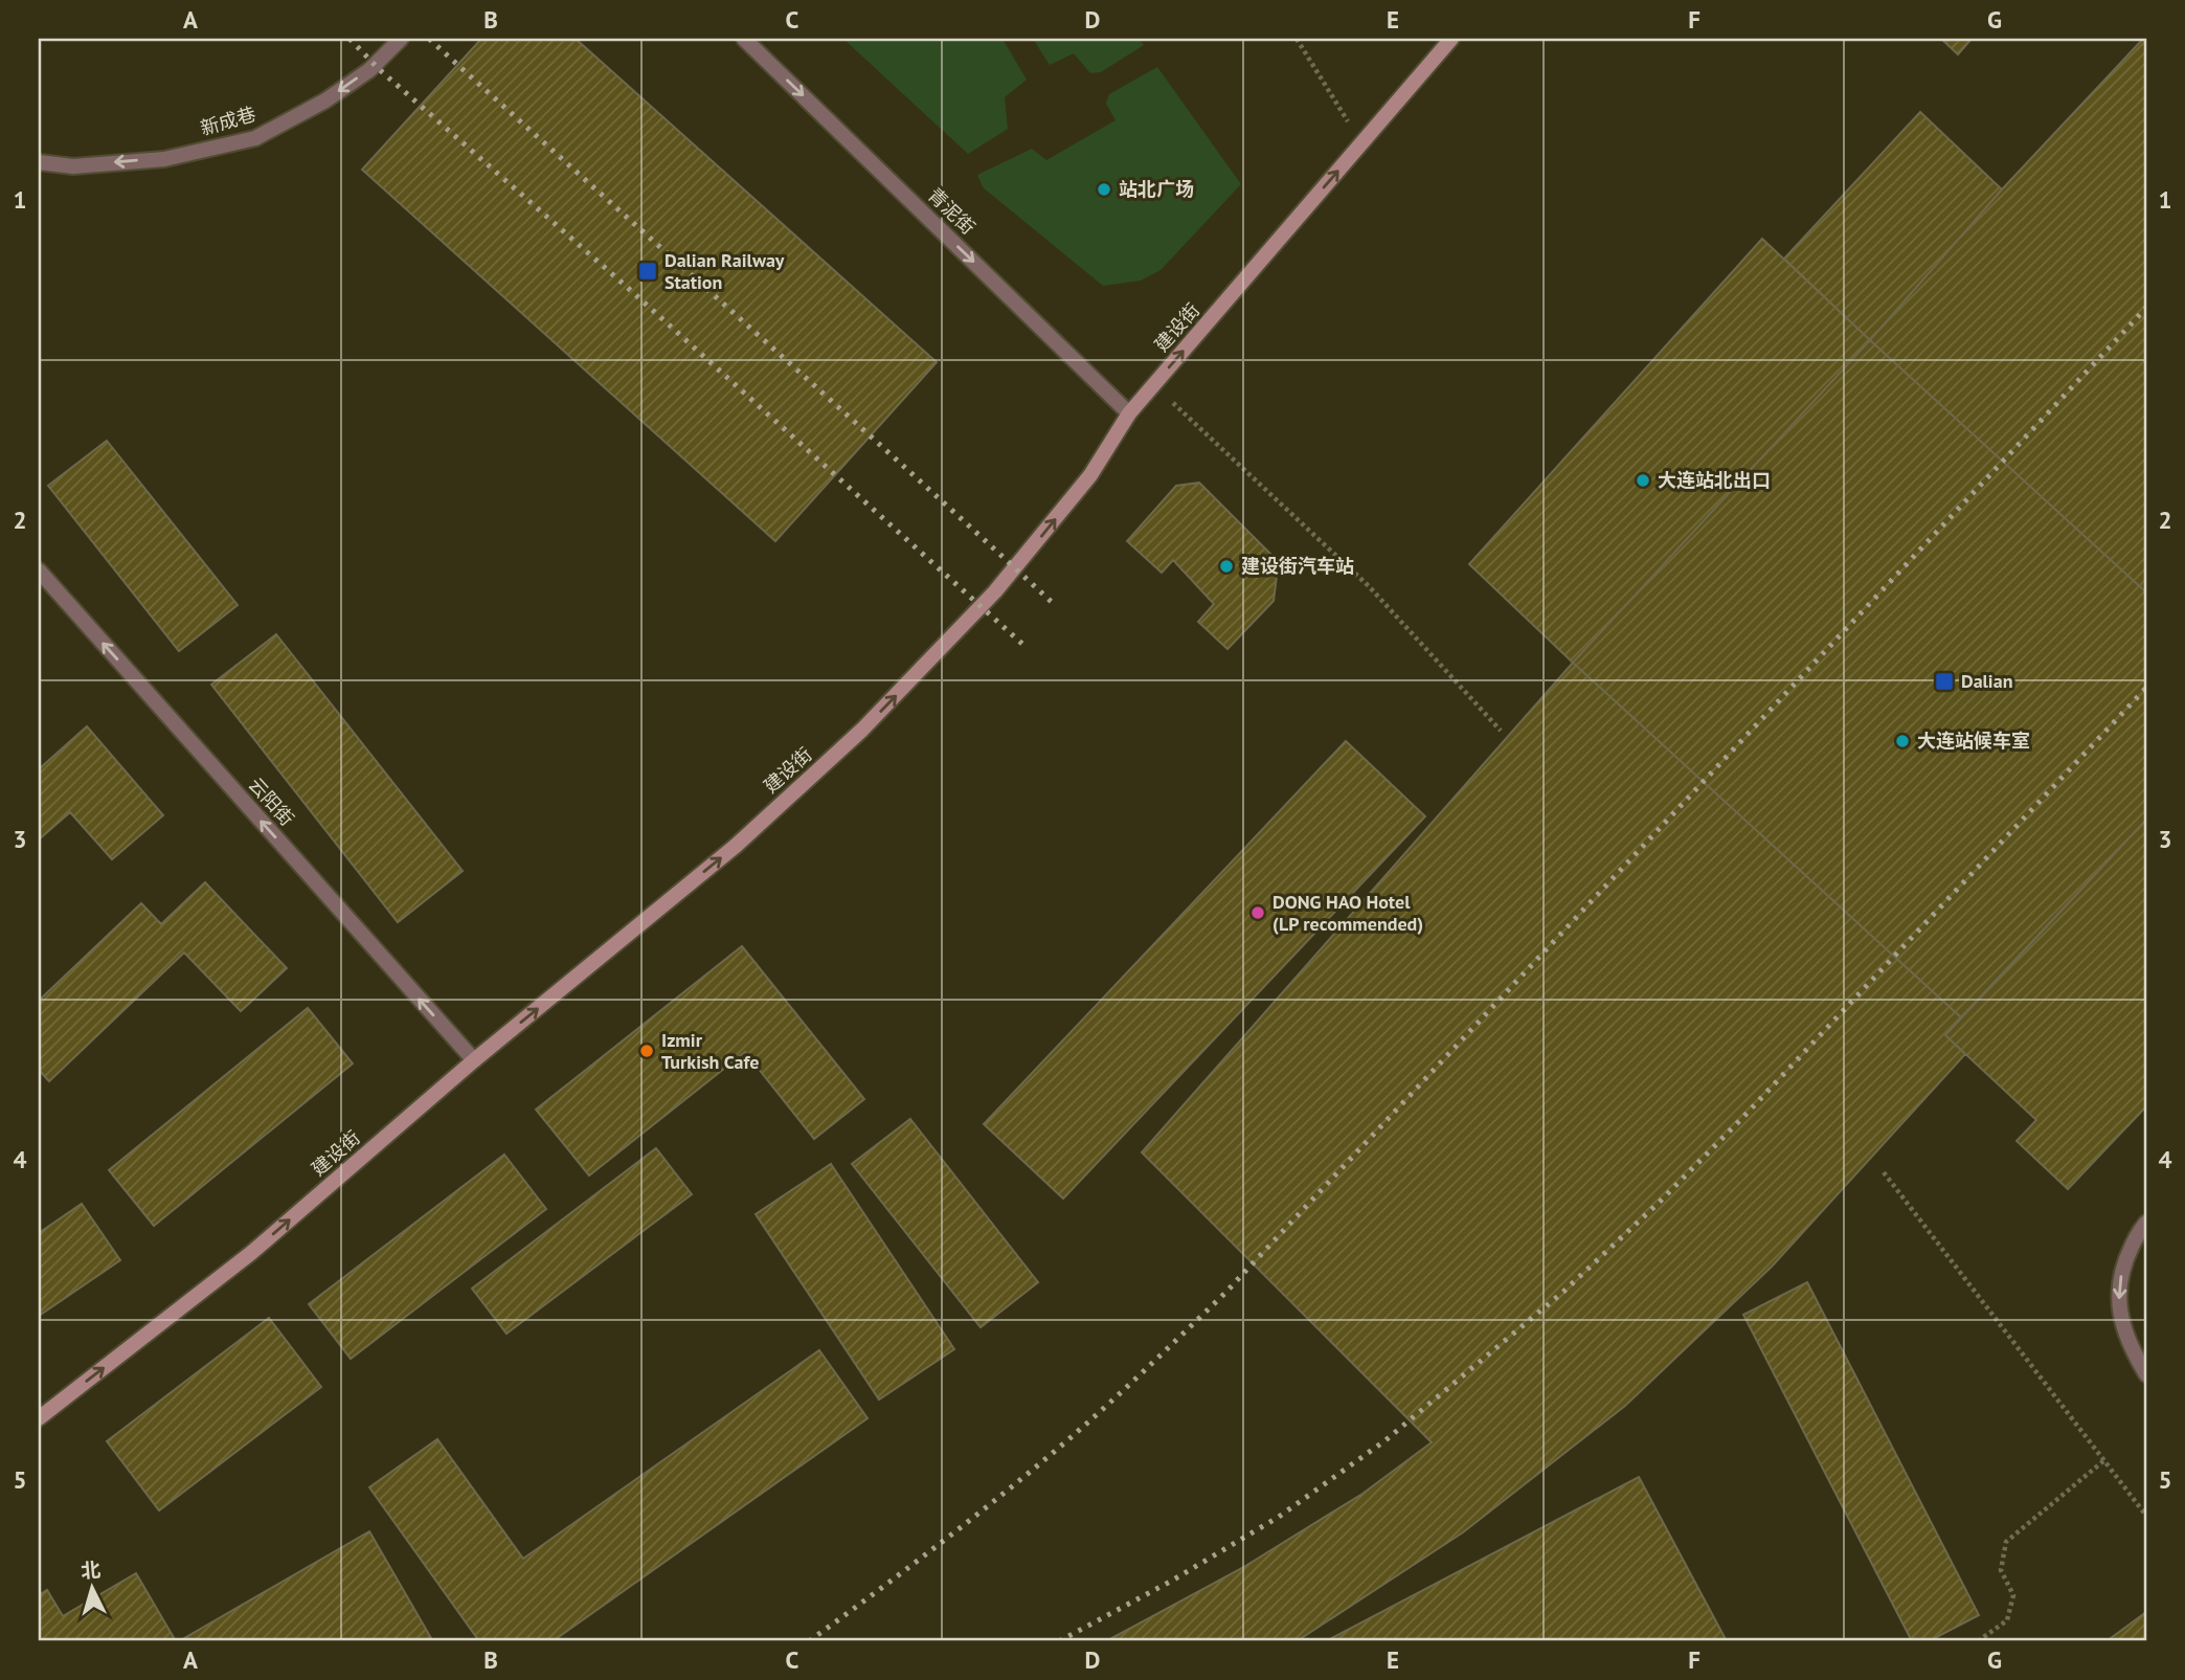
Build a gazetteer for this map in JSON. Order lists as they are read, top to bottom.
{
  "streets": {
    "main road": ["建设街"],
    "street": ["新成巷", "青泥街", "云阳街"]
  },
  "crossings": [
    ["青泥街", "建设街"],
    ["建设街", "云阳街"]
  ],
  "one_way": [
    "新成巷",
    "青泥街",
    "建设街",
    "云阳街"
  ],
  "places": {
    "other": [
      "站北广场",
      "大连站北出口",
      "建设街汽车站",
      "大连站候车室",
      "DONG HAO Hotel (LP recommended)",
      "Izmir Turkish Cafe"
    ],
    "transit": ["Dalian Railway Station", "Dalian"]
  },
  "north": "top",
  "grid": {
    "columns": [
      "A",
      "B",
      "C",
      "D",
      "E",
      "F",
      "G"
    ],
    "rows": [
      "1",
      "2",
      "3",
      "4",
      "5"
    ]
  }
}
